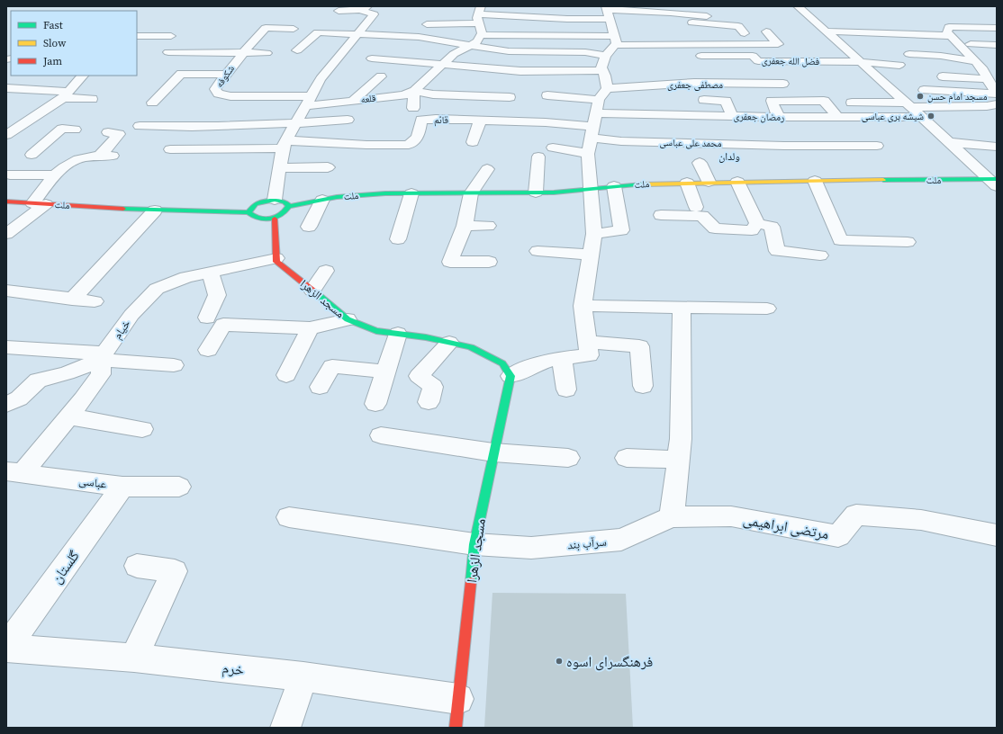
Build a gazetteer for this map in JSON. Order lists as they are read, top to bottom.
{
  "streets": {
    "street": [
      "فضل الله جعفری",
      "شکوفه",
      "مصطفی جعفری",
      "قلعه",
      "رمضان جعفری",
      "قائم",
      "محمد علی عباسی",
      "ملت",
      "مسجد الزهرا",
      "خیام",
      "عباسی",
      "مرتضی ابراهیمی",
      "سرآب بند",
      "گلستان",
      "خرم"
    ]
  },
  "crossings": [
    ["شکوفه", "قلعه"],
    ["قائم", "محمد علی عباسی"],
    ["مسجد الزهرا", "خیام"],
    ["مسجد الزهرا", "سرآب بند"],
    ["مسجد الزهرا", "خرم"],
    ["عباسی", "گلستان"],
    ["مرتضی ابراهیمی", "سرآب بند"],
    ["گلستان", "خرم"]
  ],
  "districts": ["ولدان"],
  "places": ["مسجد امام حسن", "شیشه بری عباسی", "فرهنگسرای اسوه"],
  "legend": ["Fast", "Slow", "Jam"]
}
